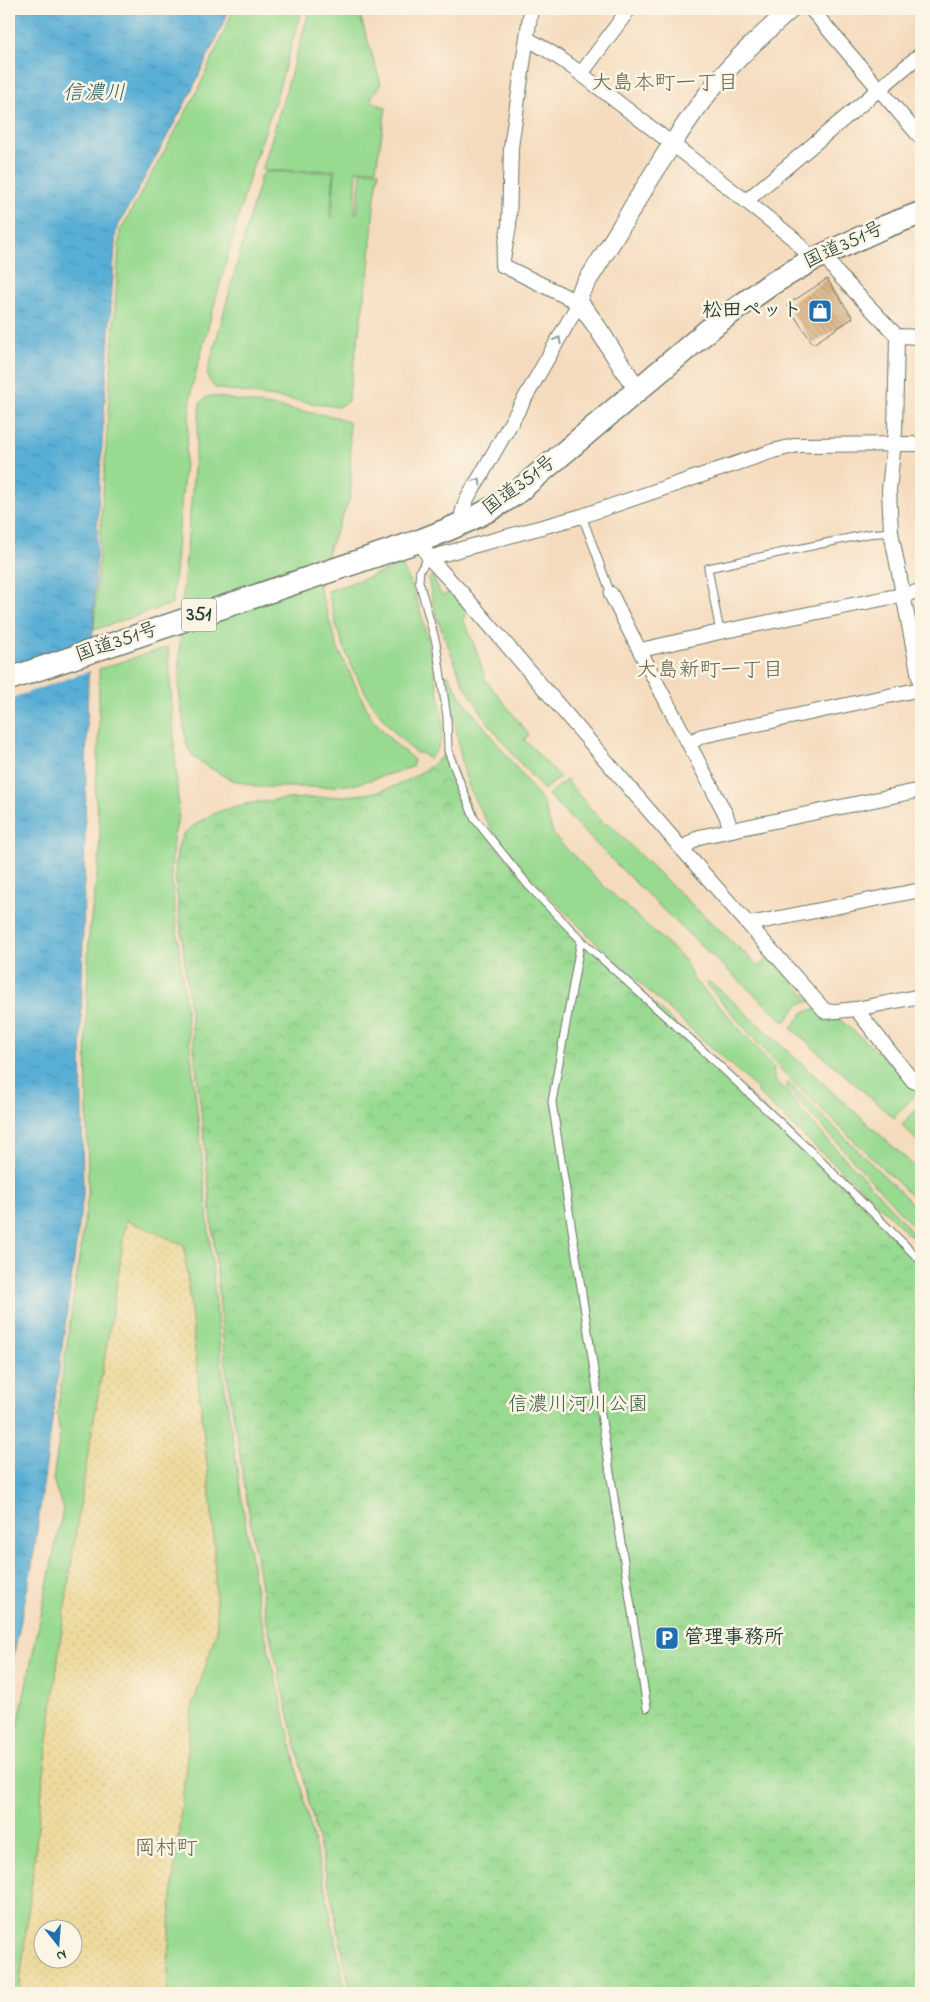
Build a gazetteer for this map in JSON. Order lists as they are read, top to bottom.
{
  "streets": {
    "highway": ["国道351号", "351"]
  },
  "districts": ["大島本町一丁目", "大島新町一丁目", "岡村町"],
  "water": ["信濃川"],
  "parks": ["信濃川河川公園"],
  "places": {
    "shop": ["松田ペット"],
    "parking": ["管理事務所"]
  },
  "north": "bottom"
}
